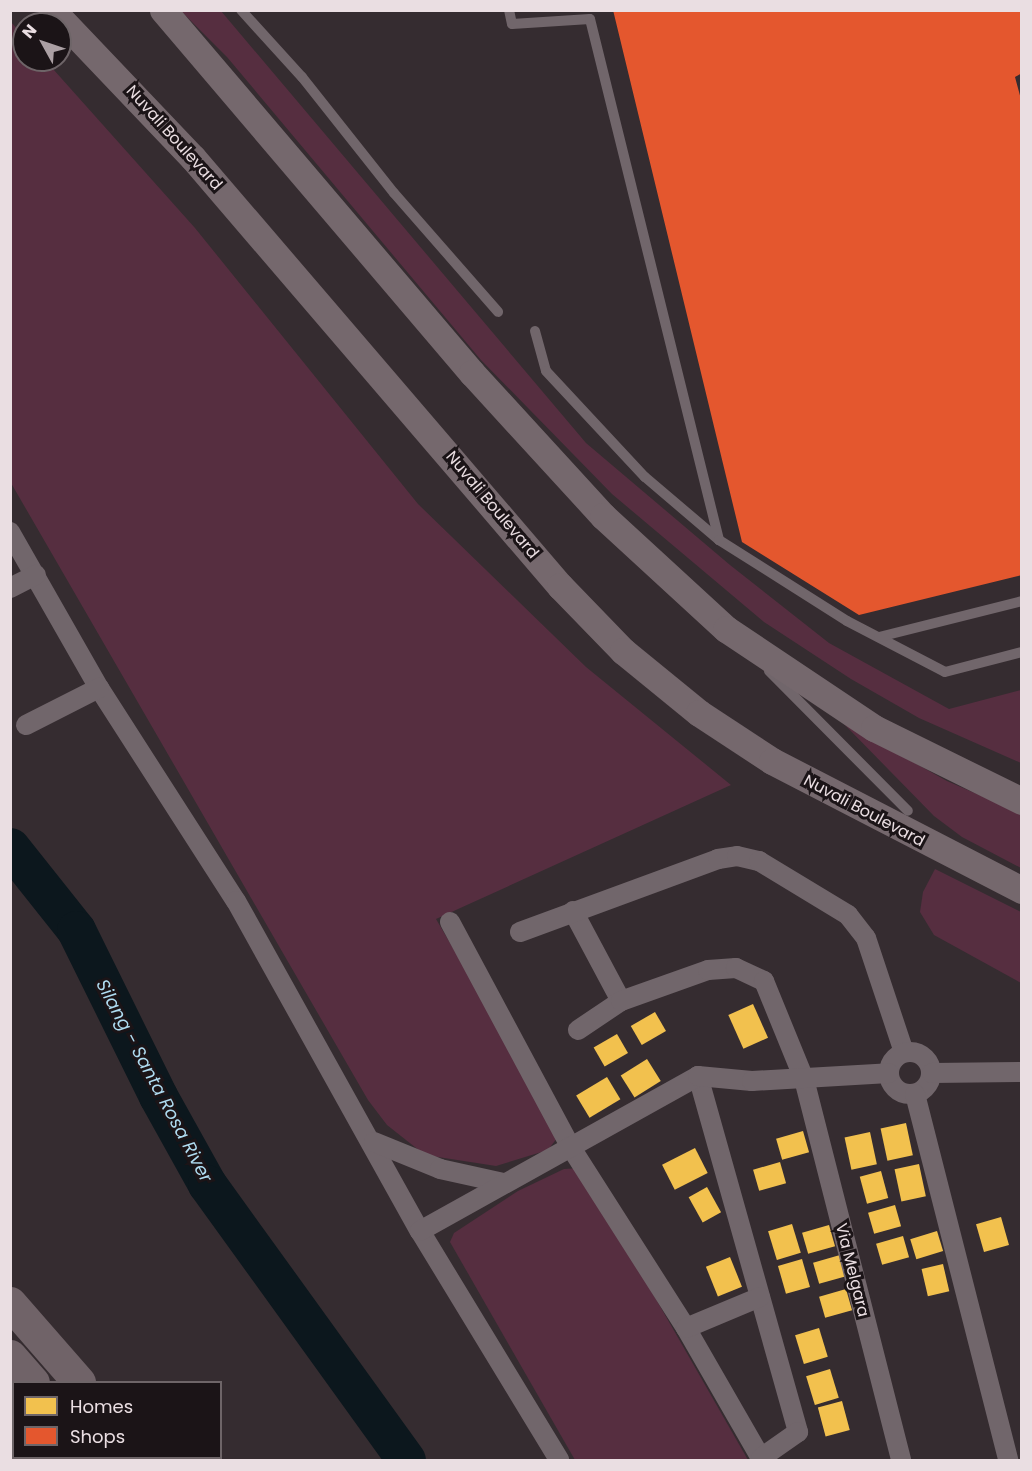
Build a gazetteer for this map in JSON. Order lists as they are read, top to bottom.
{
  "streets": {
    "main road": ["Nuvali Boulevard"],
    "street": ["Via Melgara"]
  },
  "water": ["Silang - Santa Rosa River"],
  "legend": ["Homes", "Shops"],
  "north": "top left"
}
